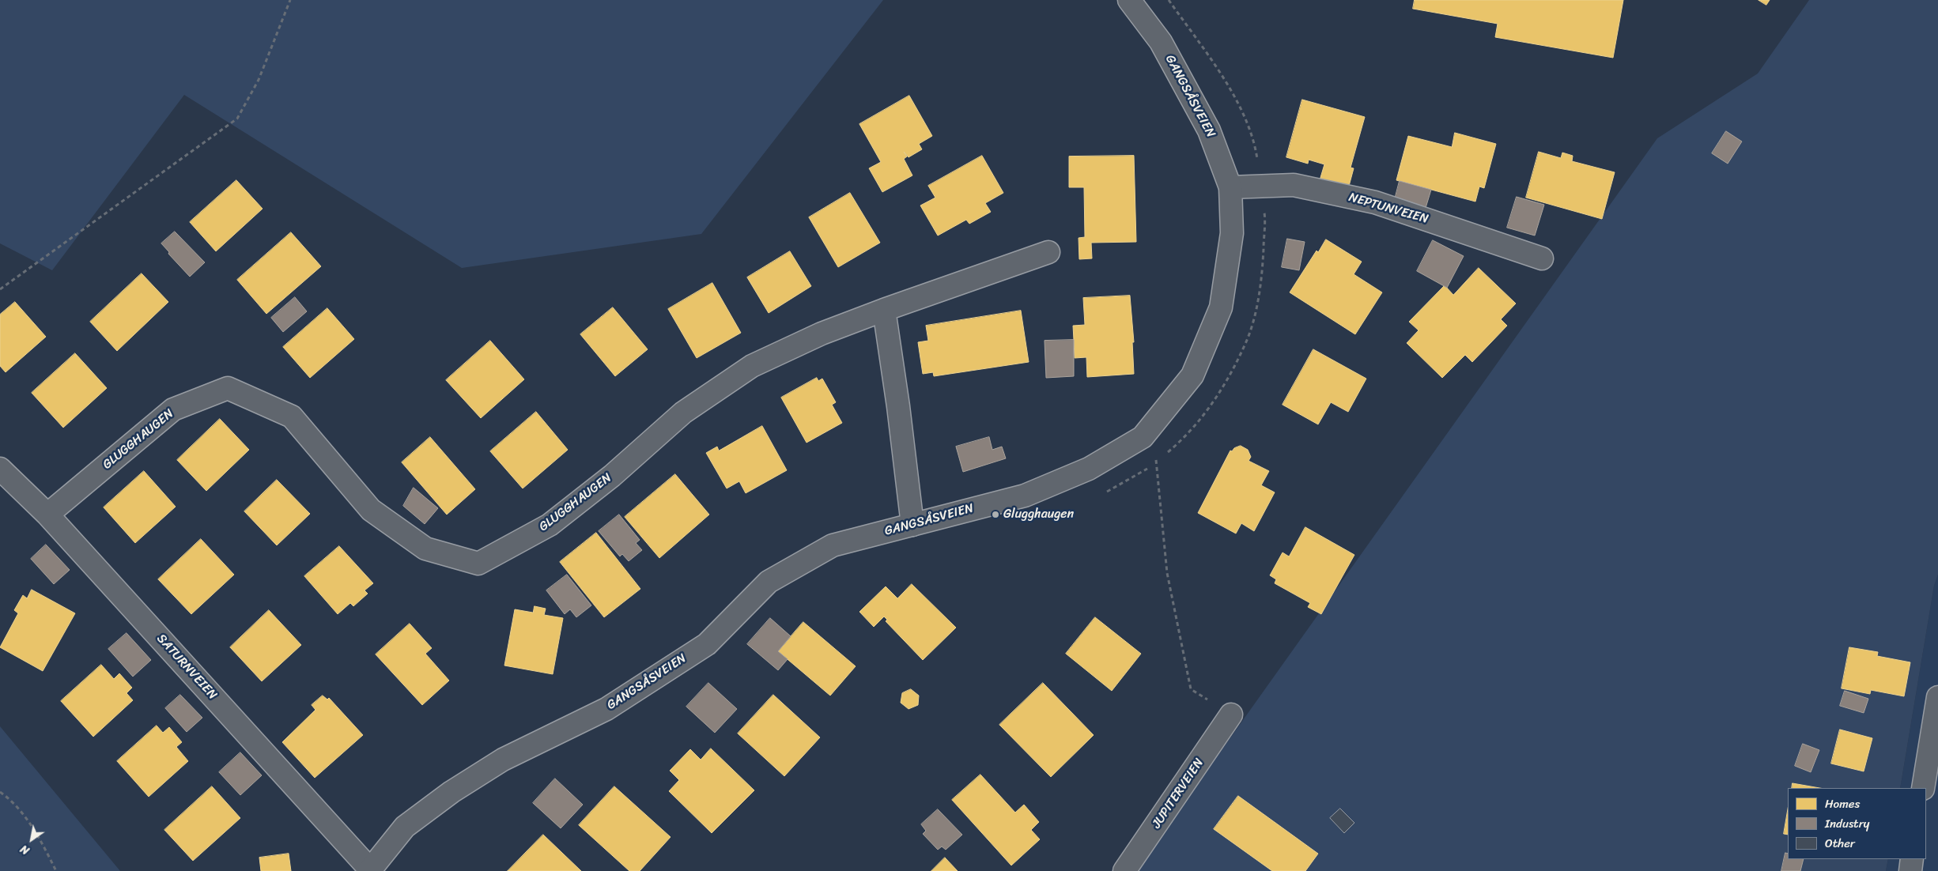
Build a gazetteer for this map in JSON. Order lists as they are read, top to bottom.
{
  "streets": {
    "street": [
      "GANGSÅSVEIEN",
      "NEPTUNVEIEN",
      "GLUGGHAUGEN",
      "SATURNVEIEN",
      "JUPITERVEIEN"
    ]
  },
  "crossings": [
    ["GANGSÅSVEIEN", "NEPTUNVEIEN"],
    ["GANGSÅSVEIEN", "SATURNVEIEN"],
    ["GLUGGHAUGEN", "SATURNVEIEN"]
  ],
  "places": ["Glugghaugen"],
  "legend": ["Homes", "Industry", "Other"],
  "north": "bottom left"
}
